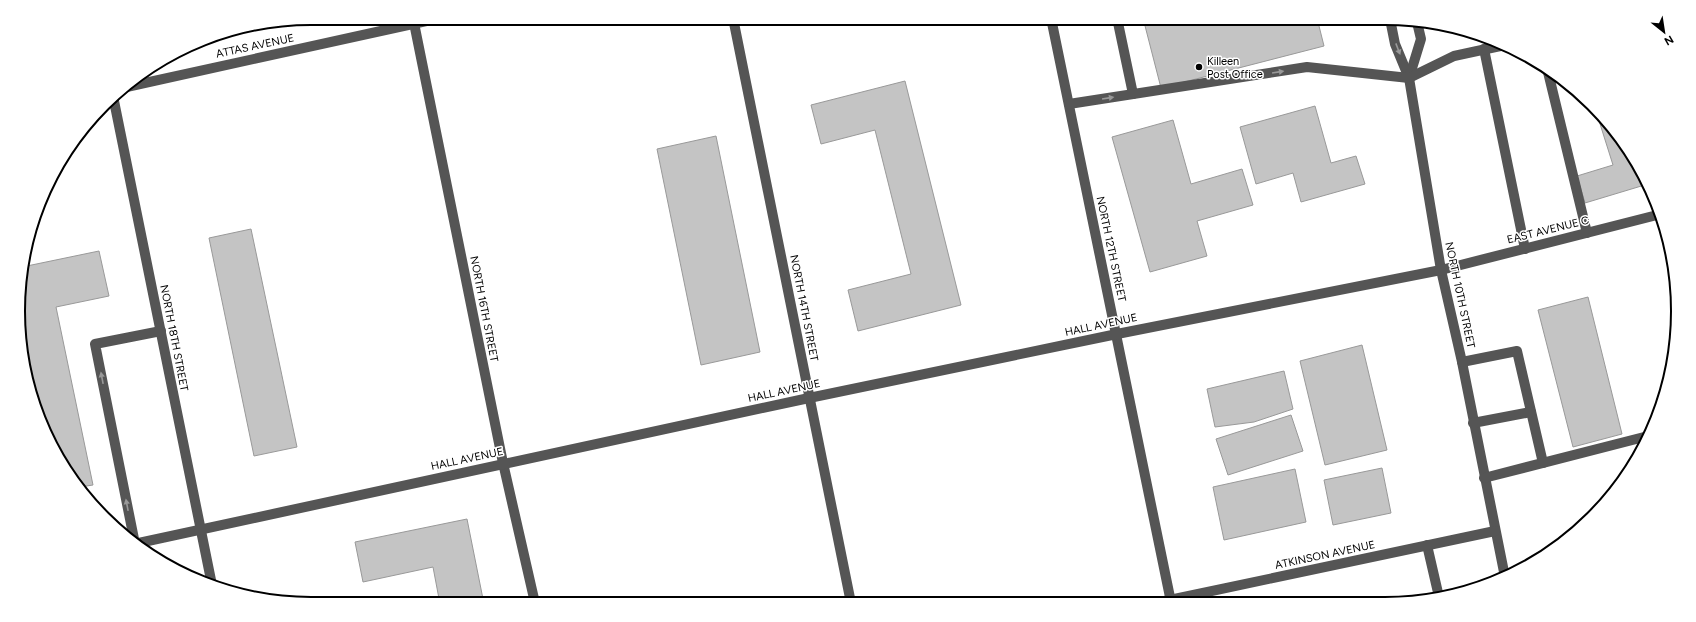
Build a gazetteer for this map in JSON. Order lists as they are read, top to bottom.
{
  "streets": {
    "street": [
      "ATTAS AVENUE",
      "EAST AVENUE C",
      "NORTH 12TH STREET",
      "NORTH 10TH STREET",
      "NORTH 14TH STREET",
      "NORTH 16TH STREET",
      "HALL AVENUE",
      "NORTH 18TH STREET",
      "ATKINSON AVENUE"
    ]
  },
  "crossings": [
    ["EAST AVENUE C", "NORTH 10TH STREET"],
    ["EAST AVENUE C", "HALL AVENUE"],
    ["NORTH 12TH STREET", "HALL AVENUE"],
    ["NORTH 10TH STREET", "HALL AVENUE"],
    ["NORTH 10TH STREET", "ATKINSON AVENUE"],
    ["NORTH 14TH STREET", "HALL AVENUE"],
    ["NORTH 16TH STREET", "HALL AVENUE"],
    ["HALL AVENUE", "NORTH 18TH STREET"]
  ],
  "places": ["Killeen Post Office"],
  "north": "bottom right"
}
